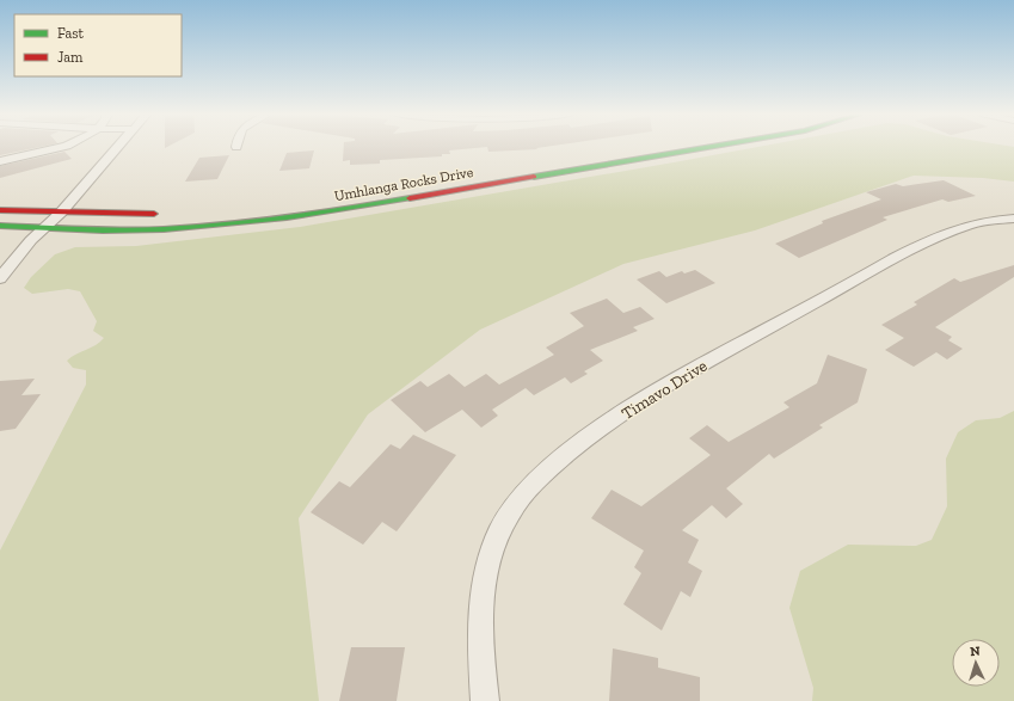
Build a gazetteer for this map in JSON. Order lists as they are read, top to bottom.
{
  "streets": {
    "main road": ["Umhlanga Rocks Drive"],
    "street": ["Timavo Drive"]
  },
  "legend": ["Fast", "Jam"],
  "north": "top"
}
